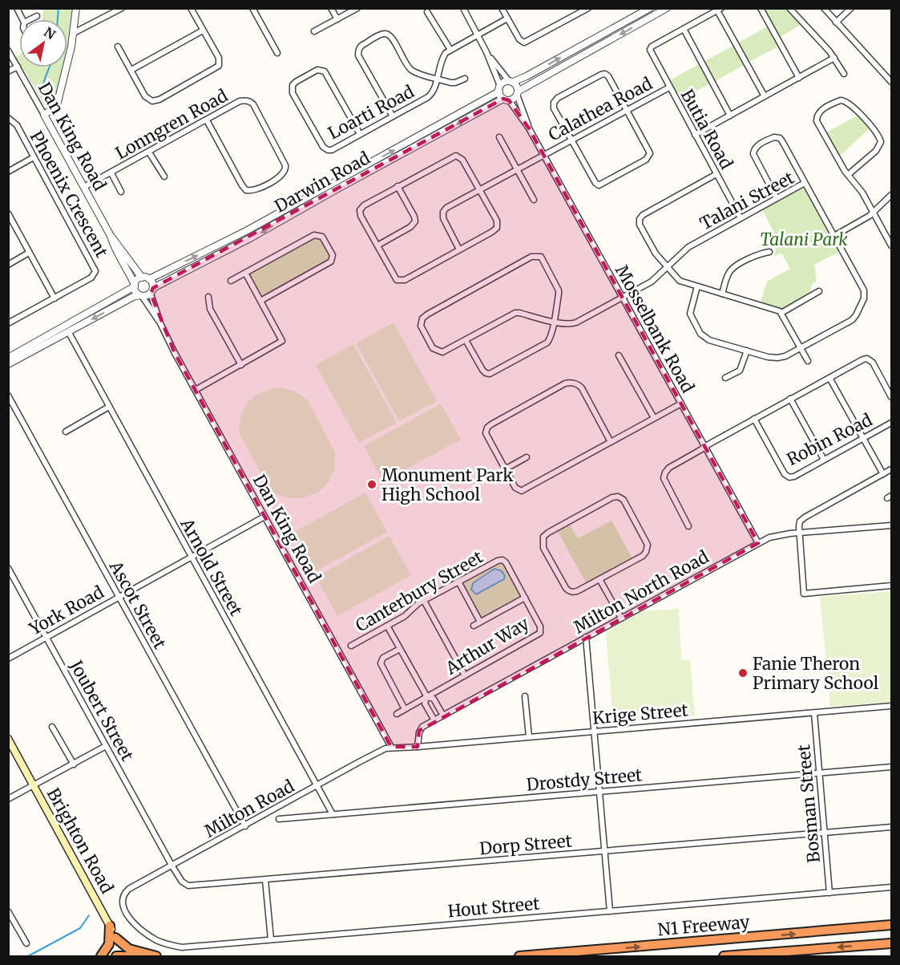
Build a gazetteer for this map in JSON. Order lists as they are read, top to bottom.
{
  "streets": {
    "highway": ["N1 Freeway"],
    "main road": ["Brighton Road"],
    "street": [
      "Calathea Road",
      "Loarti Road",
      "Lonngren Road",
      "Butia Road",
      "Dan King Road",
      "Darwin Road",
      "Phoenix Crescent",
      "Talani Street",
      "Mosselbank Road",
      "Robin Road",
      "Arnold Street",
      "Canterbury Street",
      "Milton North Road",
      "Ascot Street",
      "York Road",
      "Arthur Way",
      "Joubert Street",
      "Krige Street",
      "Drostdy Street",
      "Bosman Street",
      "Milton Road",
      "Dorp Street",
      "Hout Street"
    ]
  },
  "crossings": [
    ["Calathea Road", "Butia Road"],
    ["Calathea Road", "Mosselbank Road"],
    ["Lonngren Road", "Dan King Road"],
    ["Butia Road", "Talani Street"],
    ["Dan King Road", "Darwin Road"],
    ["Dan King Road", "York Road"],
    ["Dan King Road", "Krige Street"],
    ["Dan King Road", "Milton Road"],
    ["Darwin Road", "Mosselbank Road"],
    ["Talani Street", "Mosselbank Road"],
    ["Mosselbank Road", "Milton North Road"],
    ["Arnold Street", "York Road"],
    ["Arnold Street", "Drostdy Street"],
    ["Arnold Street", "Milton Road"],
    ["Canterbury Street", "Arthur Way"],
    ["Milton North Road", "Krige Street"],
    ["Ascot Street", "York Road"],
    ["Ascot Street", "Milton Road"],
    ["York Road", "Joubert Street"],
    ["Joubert Street", "Milton Road"],
    ["Joubert Street", "Dorp Street"],
    ["Krige Street", "Bosman Street"],
    ["Krige Street", "Milton Road"],
    ["Drostdy Street", "Bosman Street"],
    ["Bosman Street", "Dorp Street"],
    ["Bosman Street", "Hout Street"],
    ["Milton Road", "Dorp Street"],
    ["Milton Road", "Hout Street"]
  ],
  "parks": ["Talani Park"],
  "places": ["Monument Park High School", "Fanie Theron Primary School"],
  "north": "top right"
}
